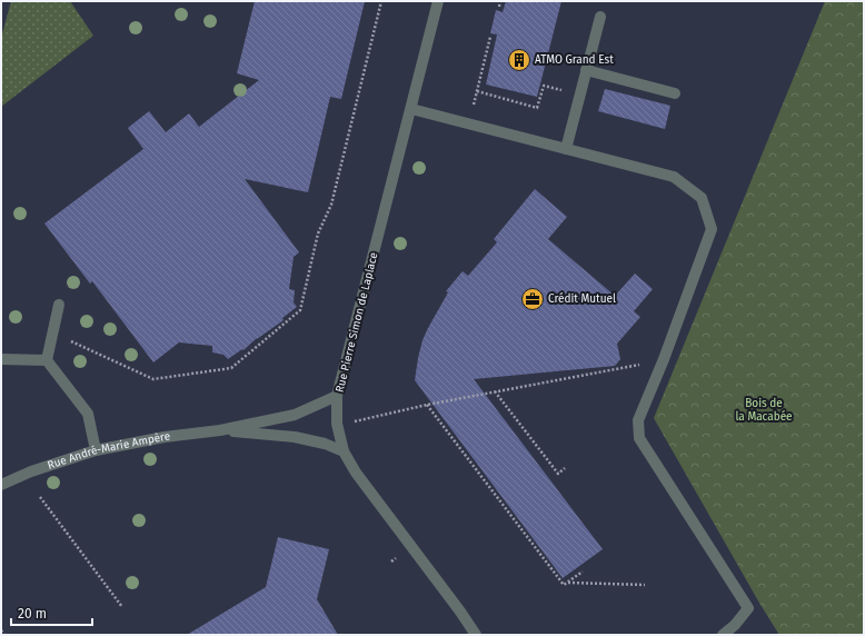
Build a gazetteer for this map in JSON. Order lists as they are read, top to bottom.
{
  "streets": {
    "street": ["Rue Pierre Simon de Laplace", "Rue André-Marie Ampère"]
  },
  "crossings": [
    ["Rue Pierre Simon de Laplace", "Rue André-Marie Ampère"]
  ],
  "parks": ["Bois de la Macabée"],
  "places": {
    "building": ["ATMO Grand Est"],
    "office": ["Crédit Mutuel"]
  },
  "scale_bar": "20 m"
}
